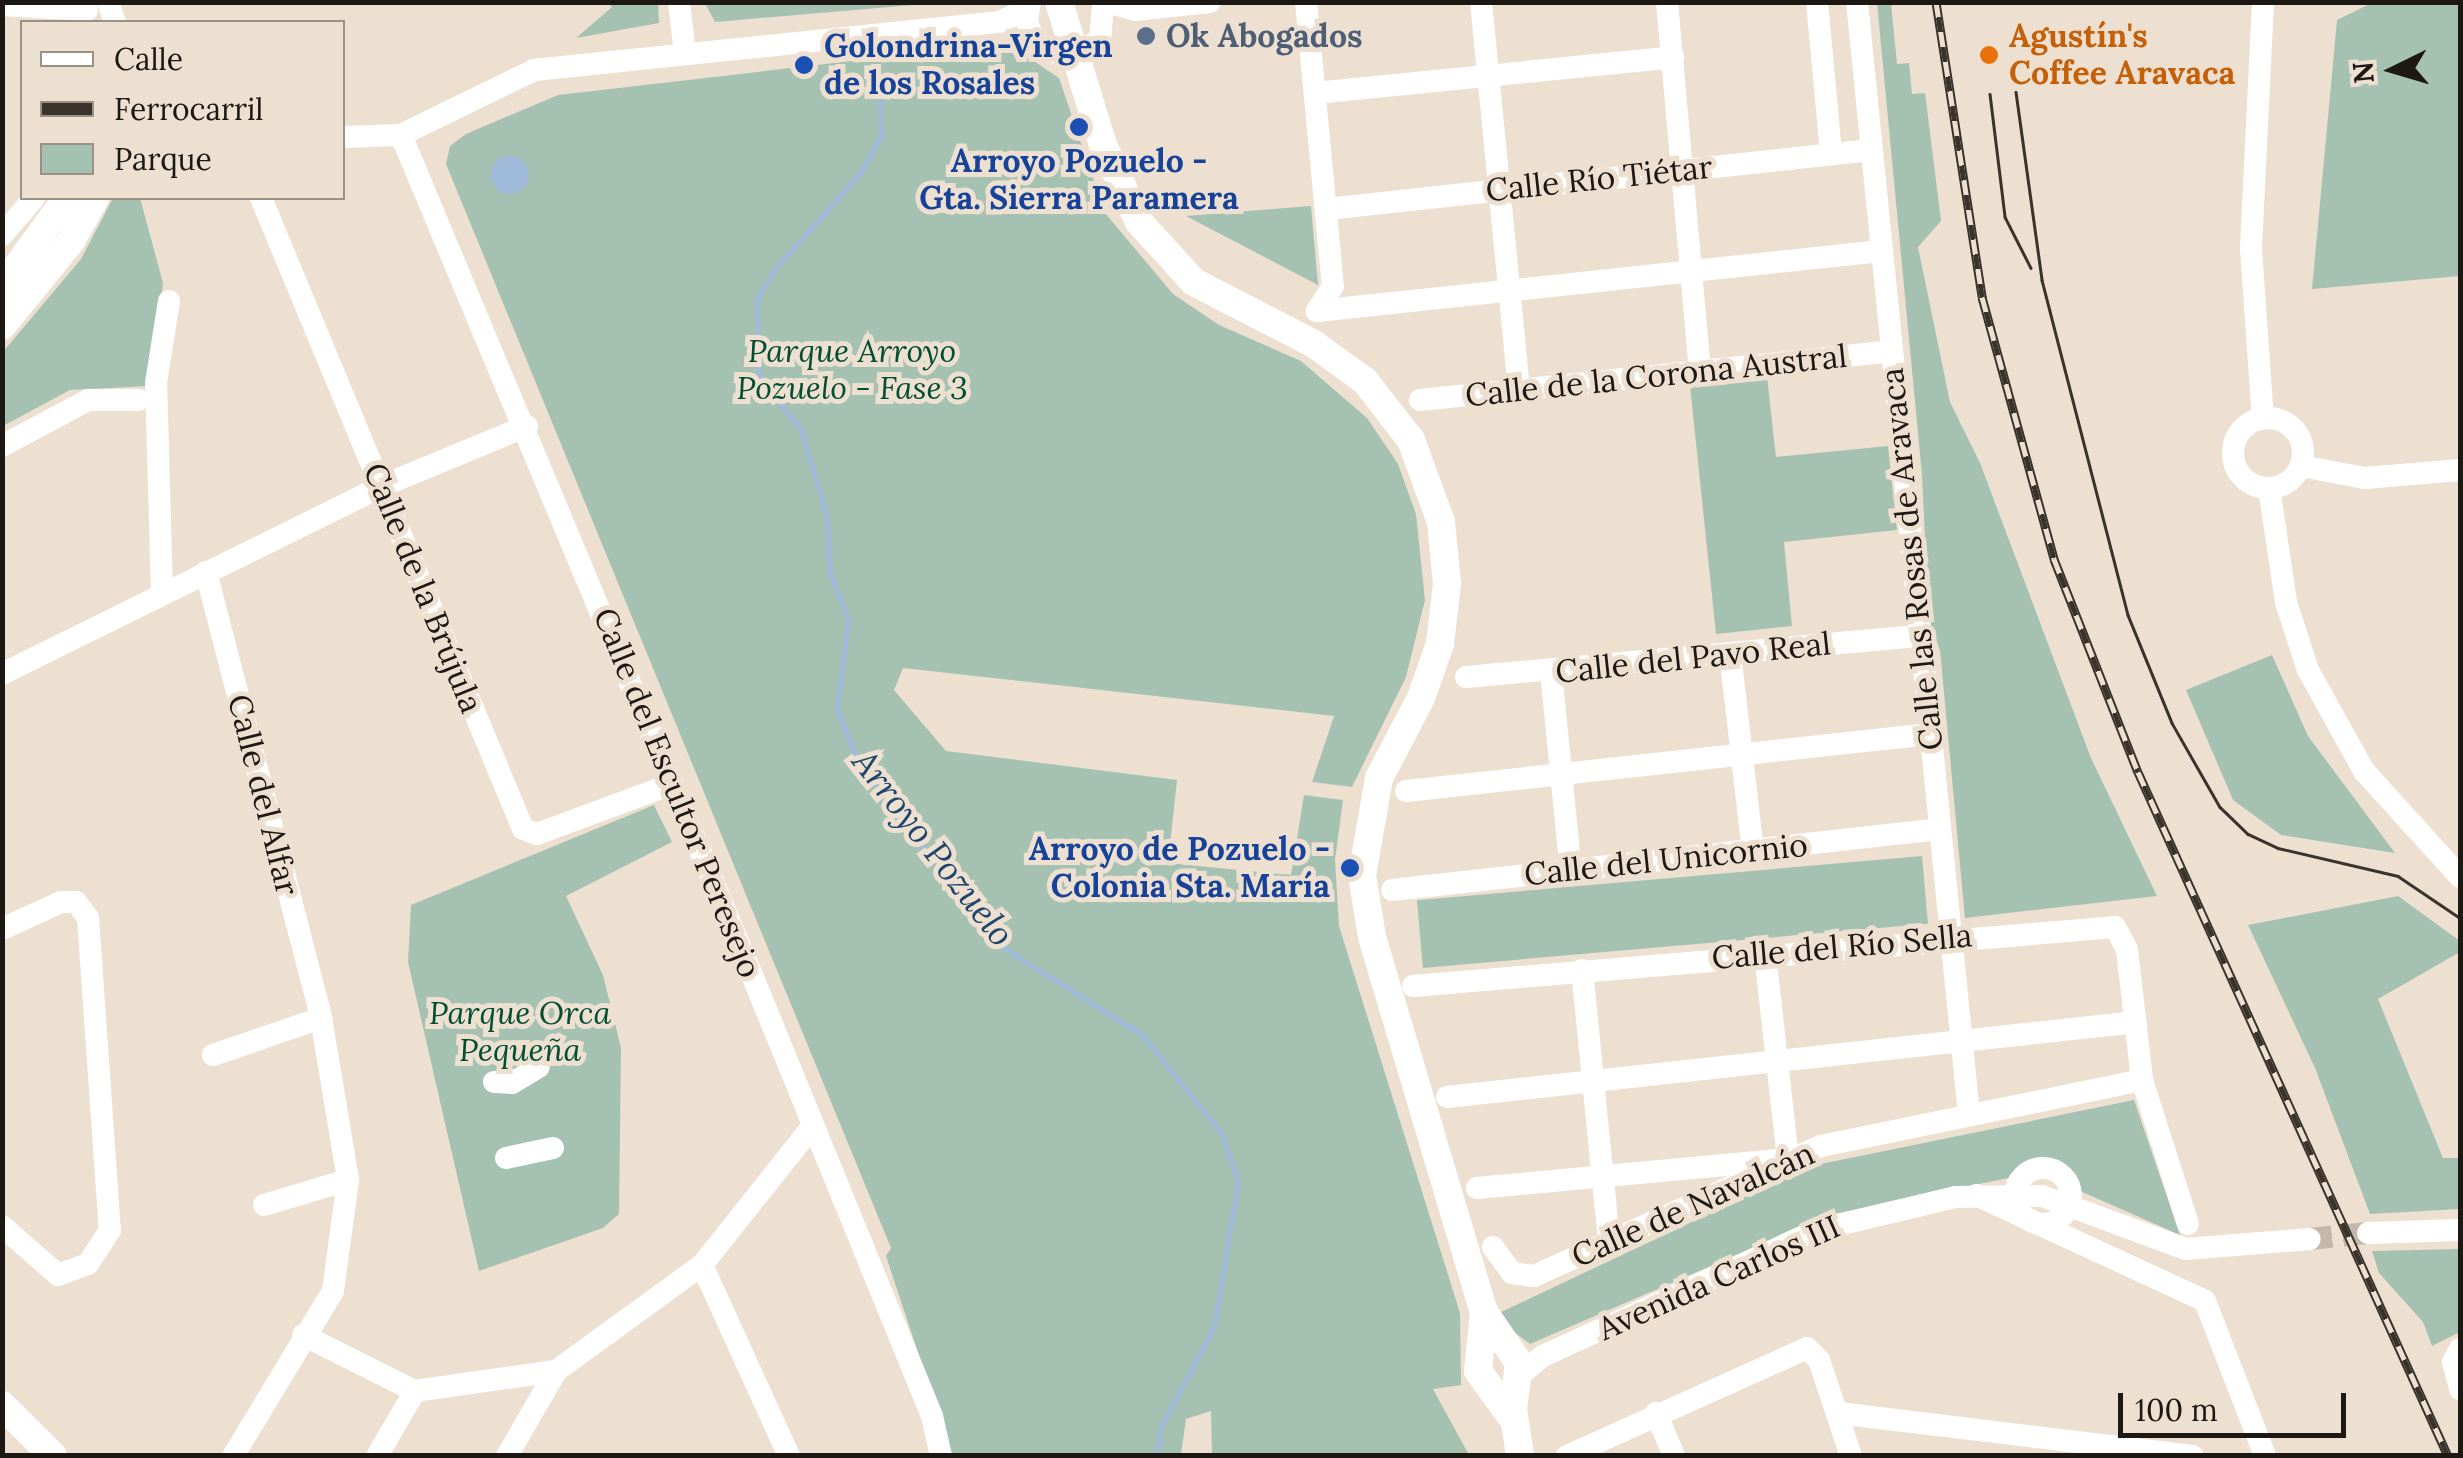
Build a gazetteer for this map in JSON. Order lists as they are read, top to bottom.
{
  "streets": {
    "street": [
      "Calle Río Tiétar",
      "Calle de la Corona Austral",
      "Calle las Rosas de Aravaca",
      "Calle de la Brújula",
      "Calle del Pavo Real",
      "Calle del Escultor Peresejo",
      "Calle del Alfar",
      "Calle del Unicornio",
      "Calle del Río Sella",
      "Calle de Navalcán",
      "Avenida Carlos III"
    ]
  },
  "crossings": [
    ["Calle Río Tiétar", "Calle las Rosas de Aravaca"],
    ["Calle de la Corona Austral", "Calle las Rosas de Aravaca"],
    ["Calle las Rosas de Aravaca", "Calle del Pavo Real"],
    ["Calle las Rosas de Aravaca", "Calle del Unicornio"],
    ["Calle las Rosas de Aravaca", "Calle del Río Sella"],
    ["Calle las Rosas de Aravaca", "Calle de Navalcán"],
    ["Calle de la Brújula", "Calle del Escultor Peresejo"],
    ["Calle del Río Sella", "Calle de Navalcán"]
  ],
  "water": ["Arroyo Pozuelo"],
  "parks": ["Parque Arroyo Pozuelo - Fase 3", "Parque Orca Pequeña"],
  "places": [
    "Ok Abogados",
    "Agustín's Coffee Aravaca",
    "Golondrina-Virgen de los Rosales",
    "Arroyo Pozuelo - Gta. Sierra Paramera",
    "Arroyo de Pozuelo - Colonia Sta. María"
  ],
  "legend": ["Calle", "Ferrocarril", "Parque"],
  "scale_bar": "100 m",
  "north": "left"
}
